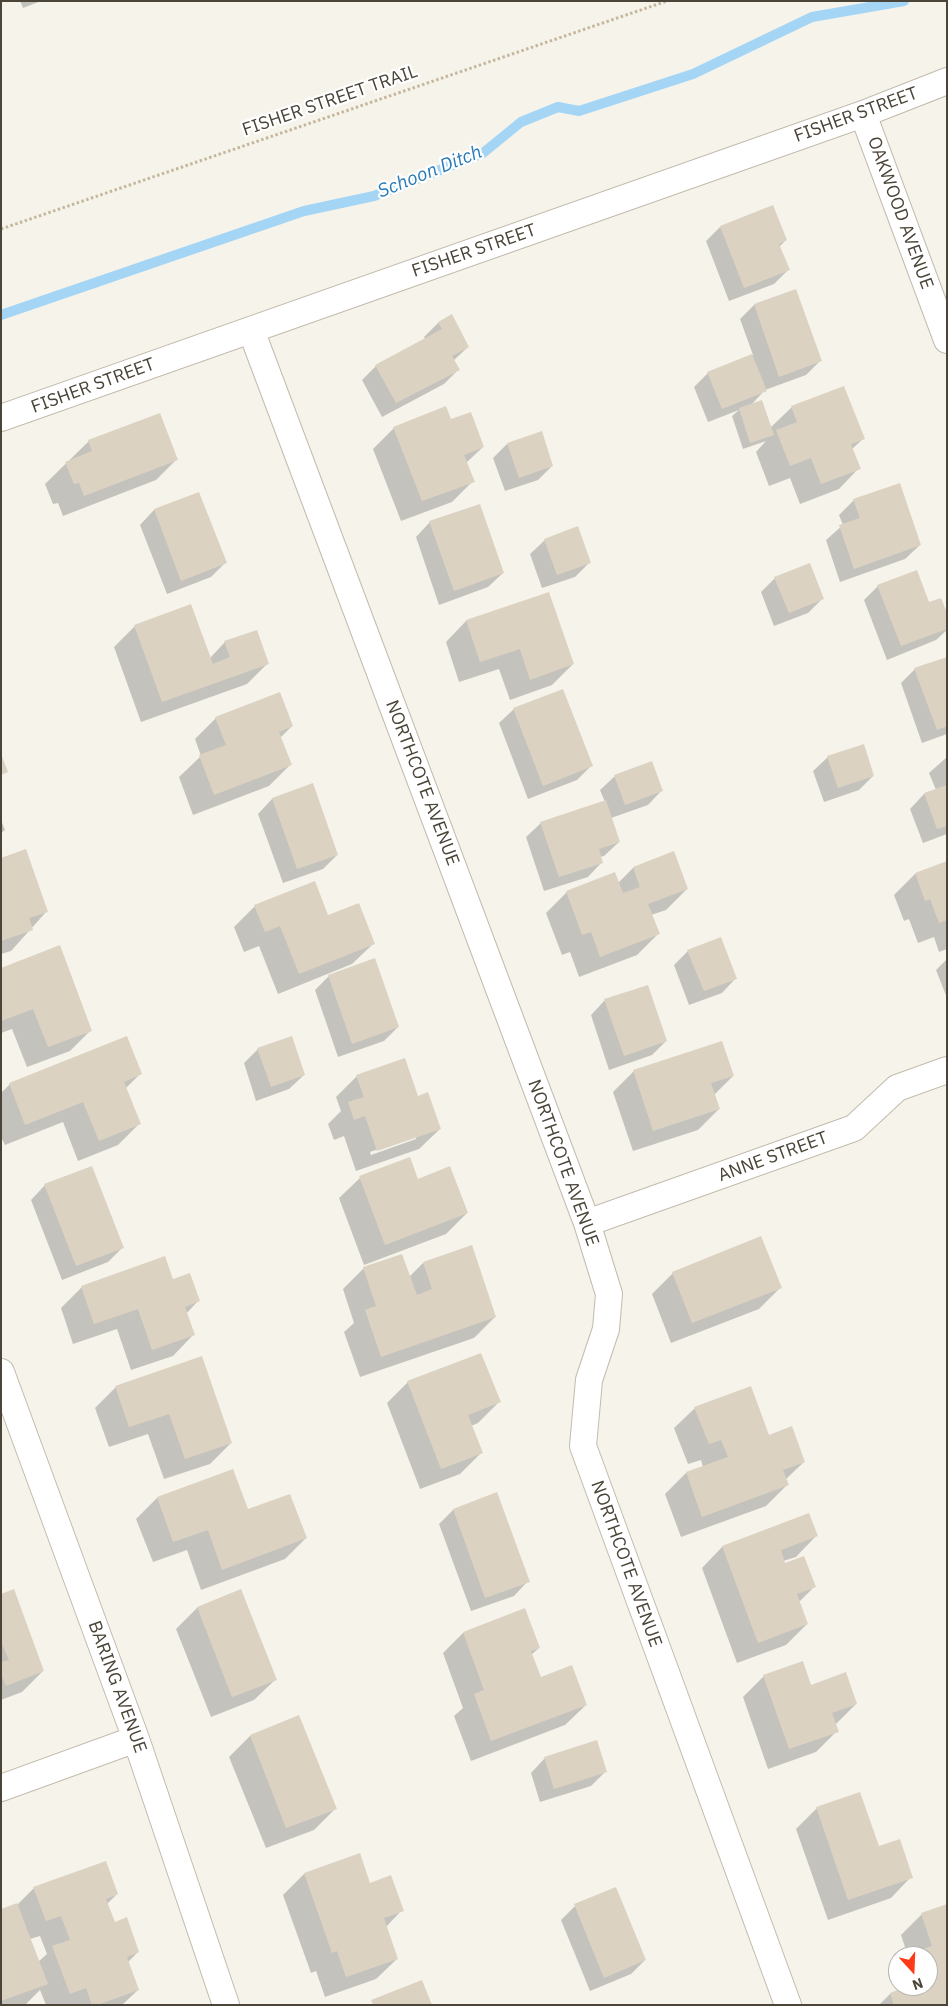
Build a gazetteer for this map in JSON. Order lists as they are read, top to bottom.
{
  "streets": {
    "street": [
      "FISHER STREET",
      "OAKWOOD AVENUE",
      "NORTHCOTE AVENUE",
      "ANNE STREET",
      "BARING AVENUE"
    ],
    "path": ["FISHER STREET TRAIL"]
  },
  "crossings": [
    ["FISHER STREET", "OAKWOOD AVENUE"],
    ["FISHER STREET", "NORTHCOTE AVENUE"],
    ["NORTHCOTE AVENUE", "ANNE STREET"]
  ],
  "water": ["Schoon Ditch"],
  "north": "bottom"
}
